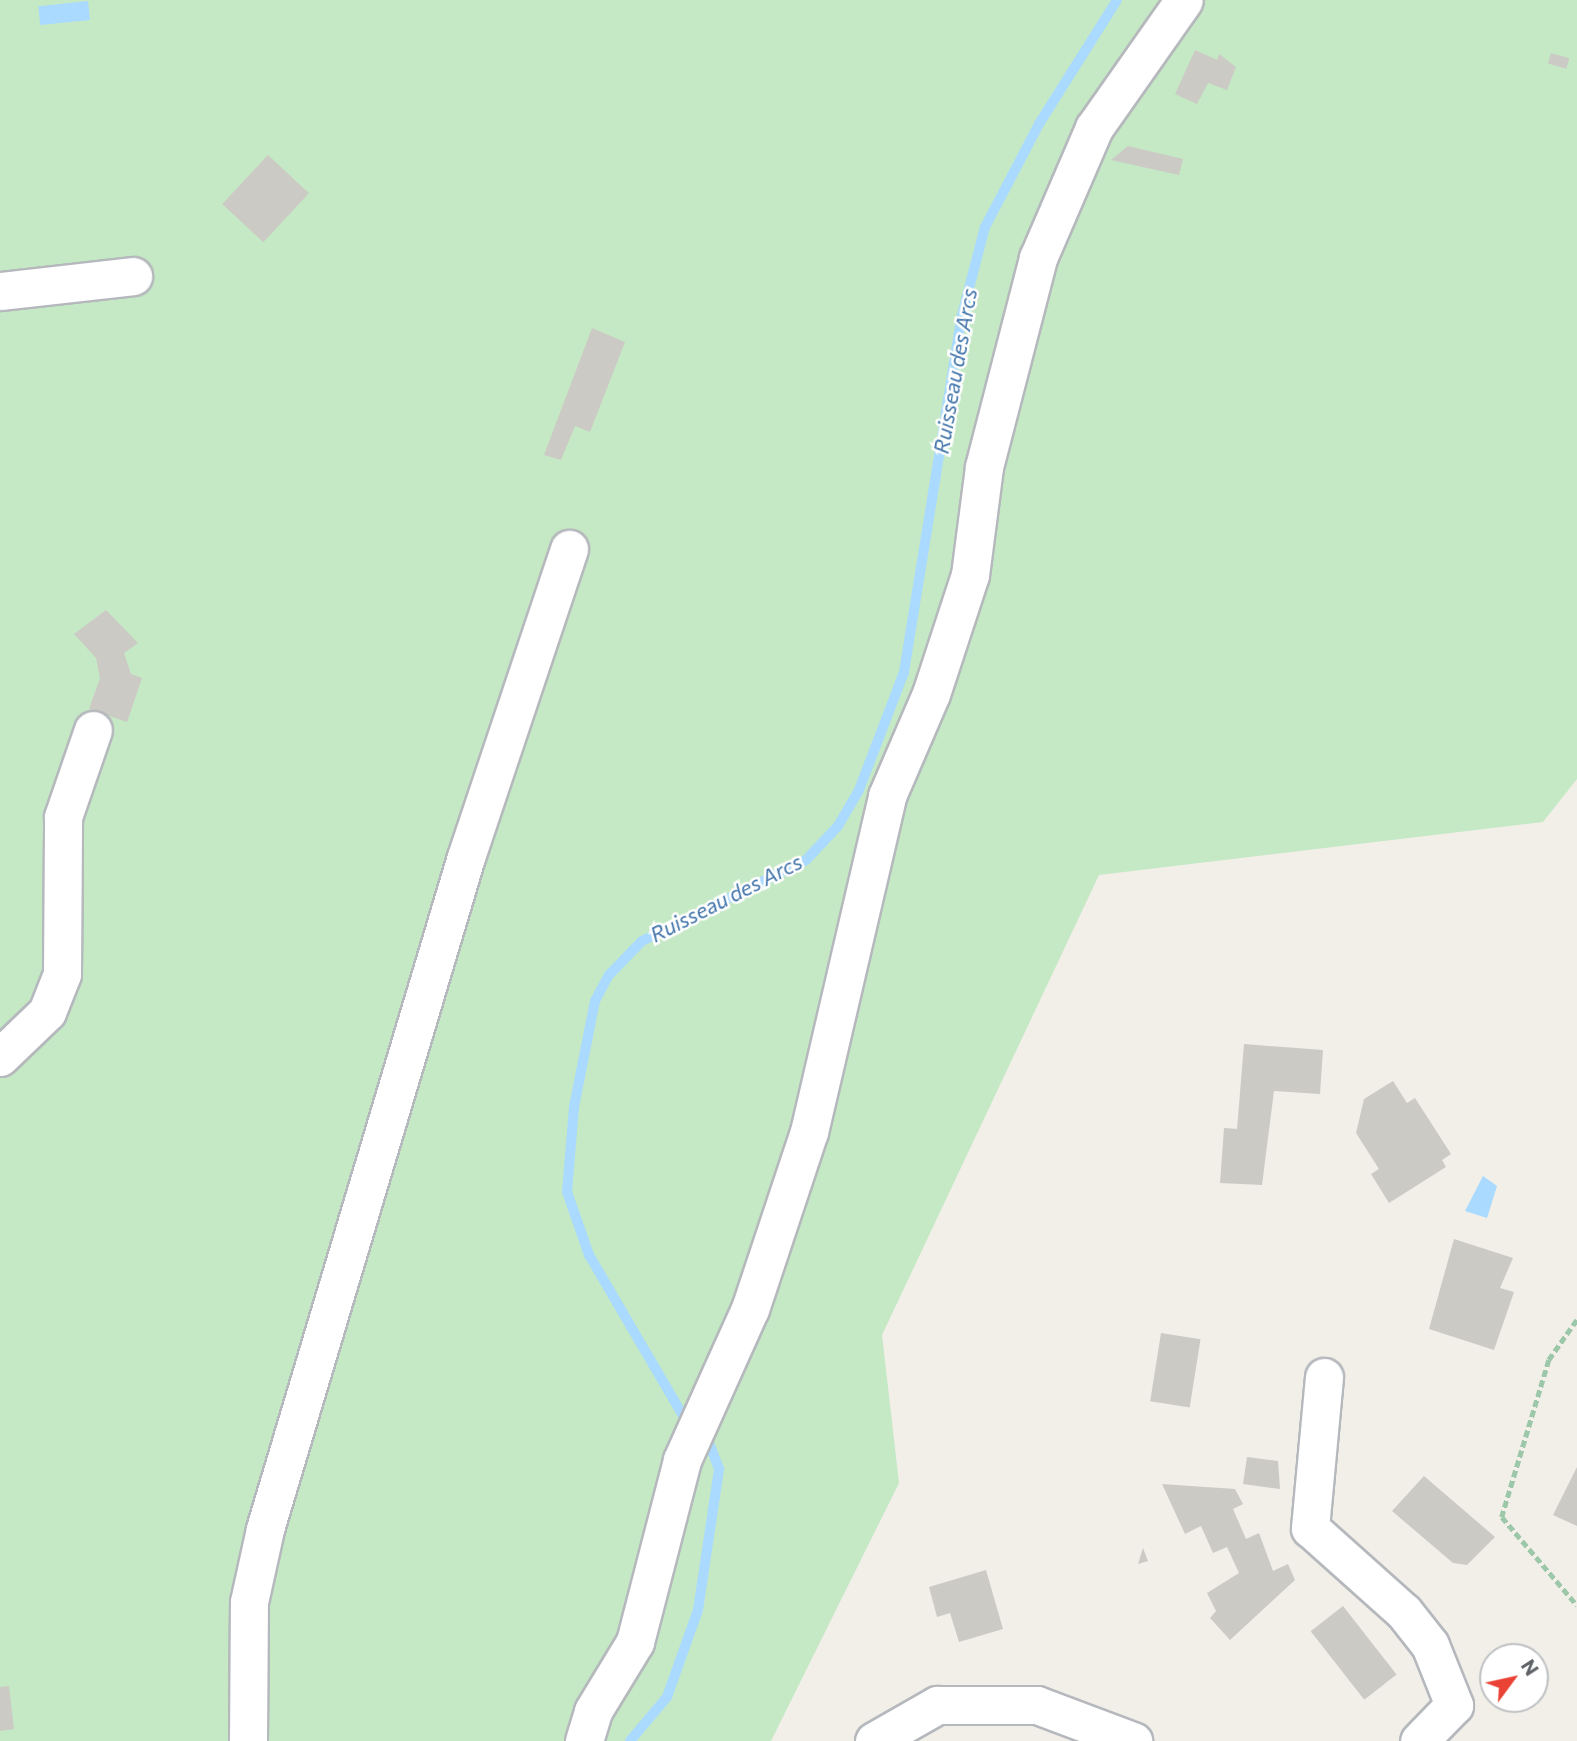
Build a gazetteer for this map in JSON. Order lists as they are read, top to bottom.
{
  "water": ["Ruisseau des Arcs"],
  "north": "top right"
}
